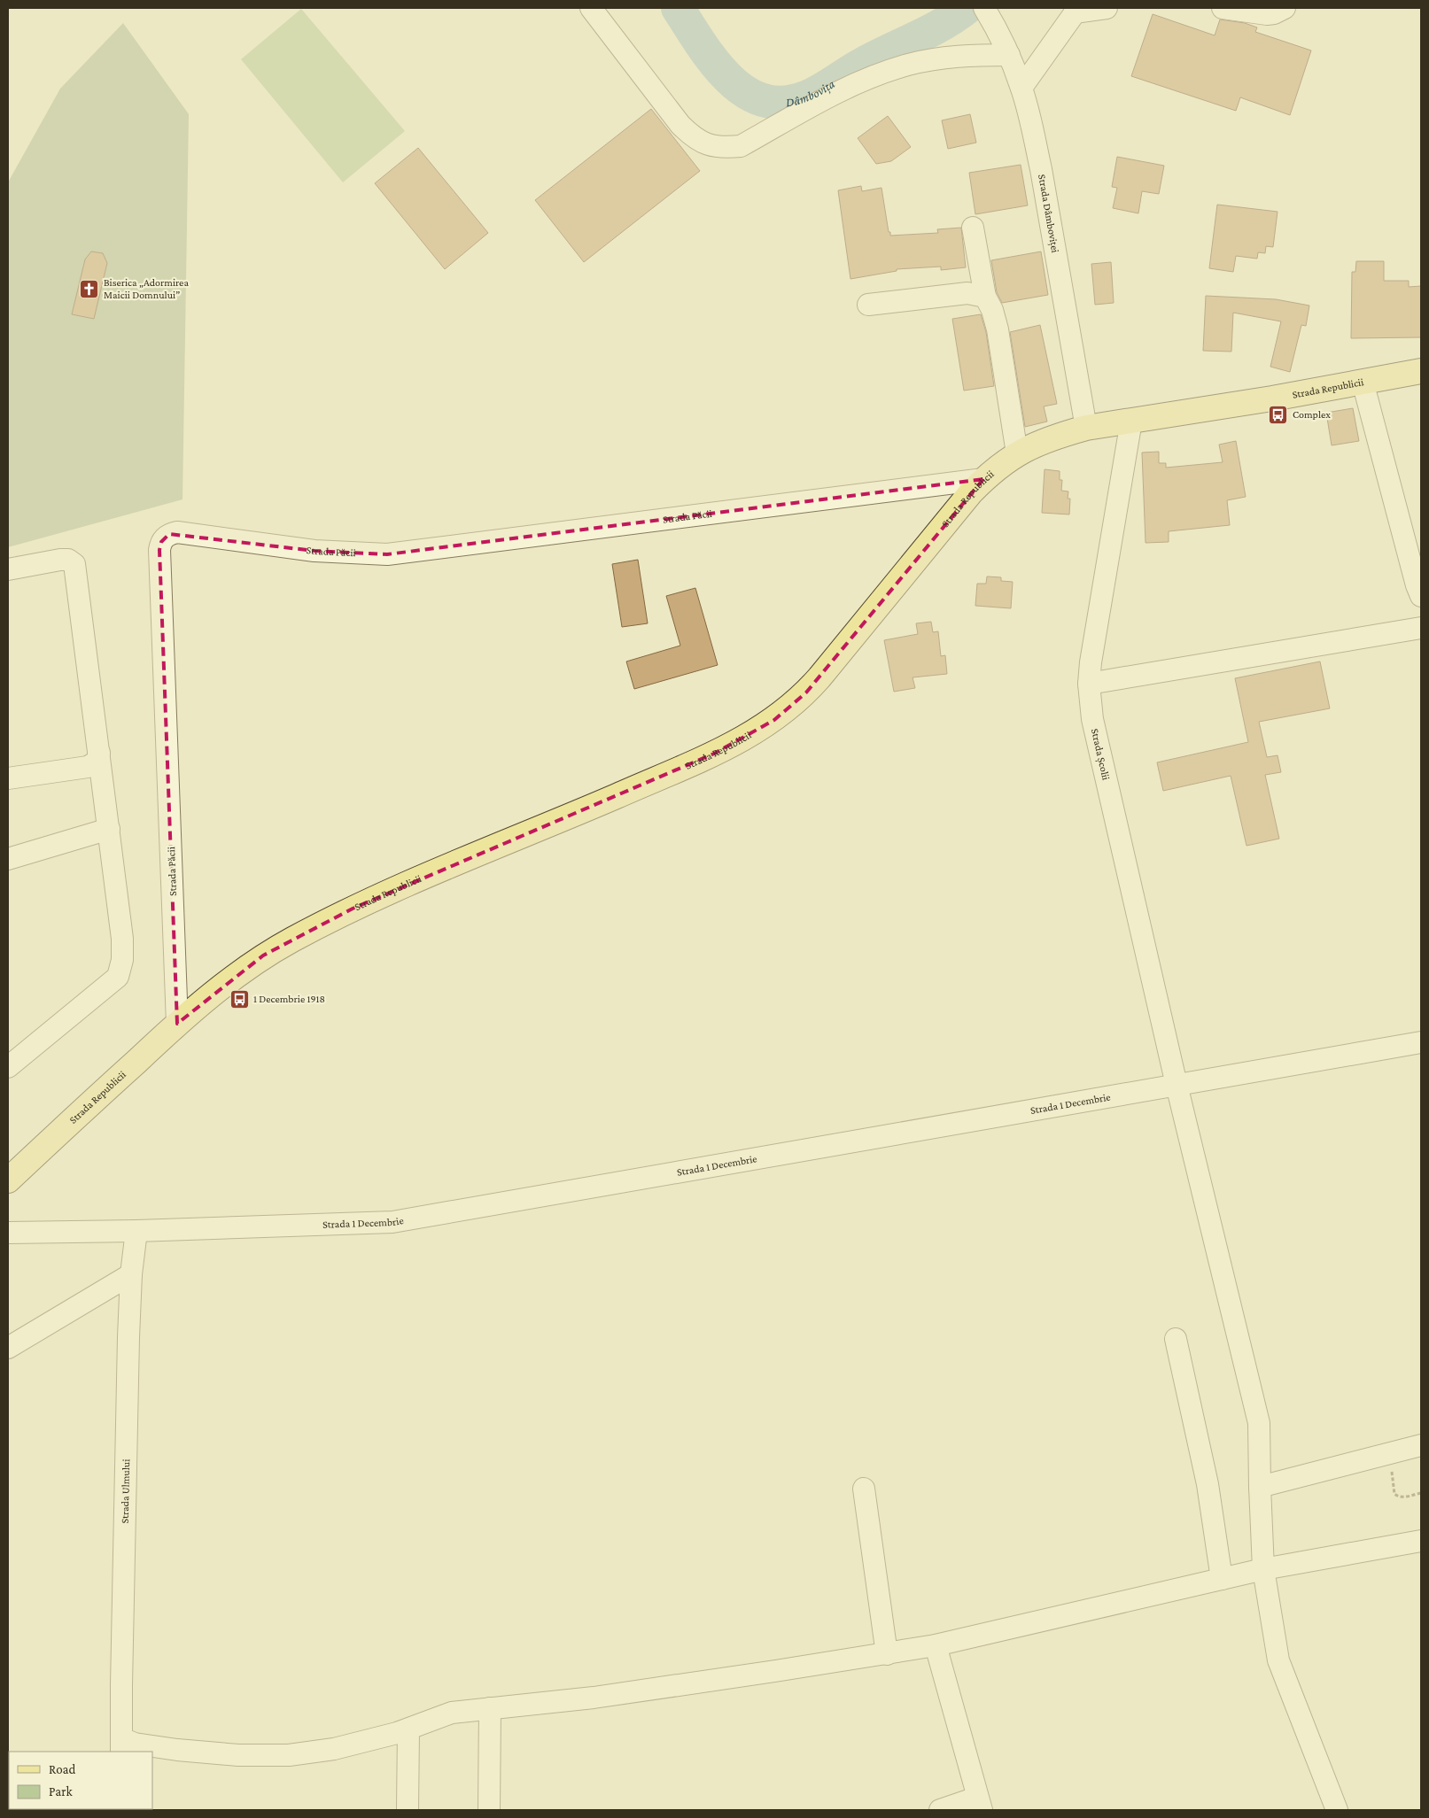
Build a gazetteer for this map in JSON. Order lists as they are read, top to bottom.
{
  "streets": {
    "main road": ["Strada Republicii"],
    "street": [
      "Strada Dâmboviței",
      "Strada Păcii",
      "Strada Școlii",
      "Strada 1 Decembrie",
      "Strada Ulmului"
    ]
  },
  "crossings": [
    ["Strada Dâmboviței", "Strada Republicii"],
    ["Strada Republicii", "Strada Păcii"],
    ["Strada Republicii", "Strada Școlii"],
    ["Strada Școlii", "Strada 1 Decembrie"],
    ["Strada 1 Decembrie", "Strada Ulmului"]
  ],
  "water": ["Dâmbovița"],
  "places": {
    "church": ["Biserica „Adormirea Maicii Domnului”"],
    "bus stop": ["Complex", "1 Decembrie 1918"]
  },
  "legend": ["Road", "Park"]
}
